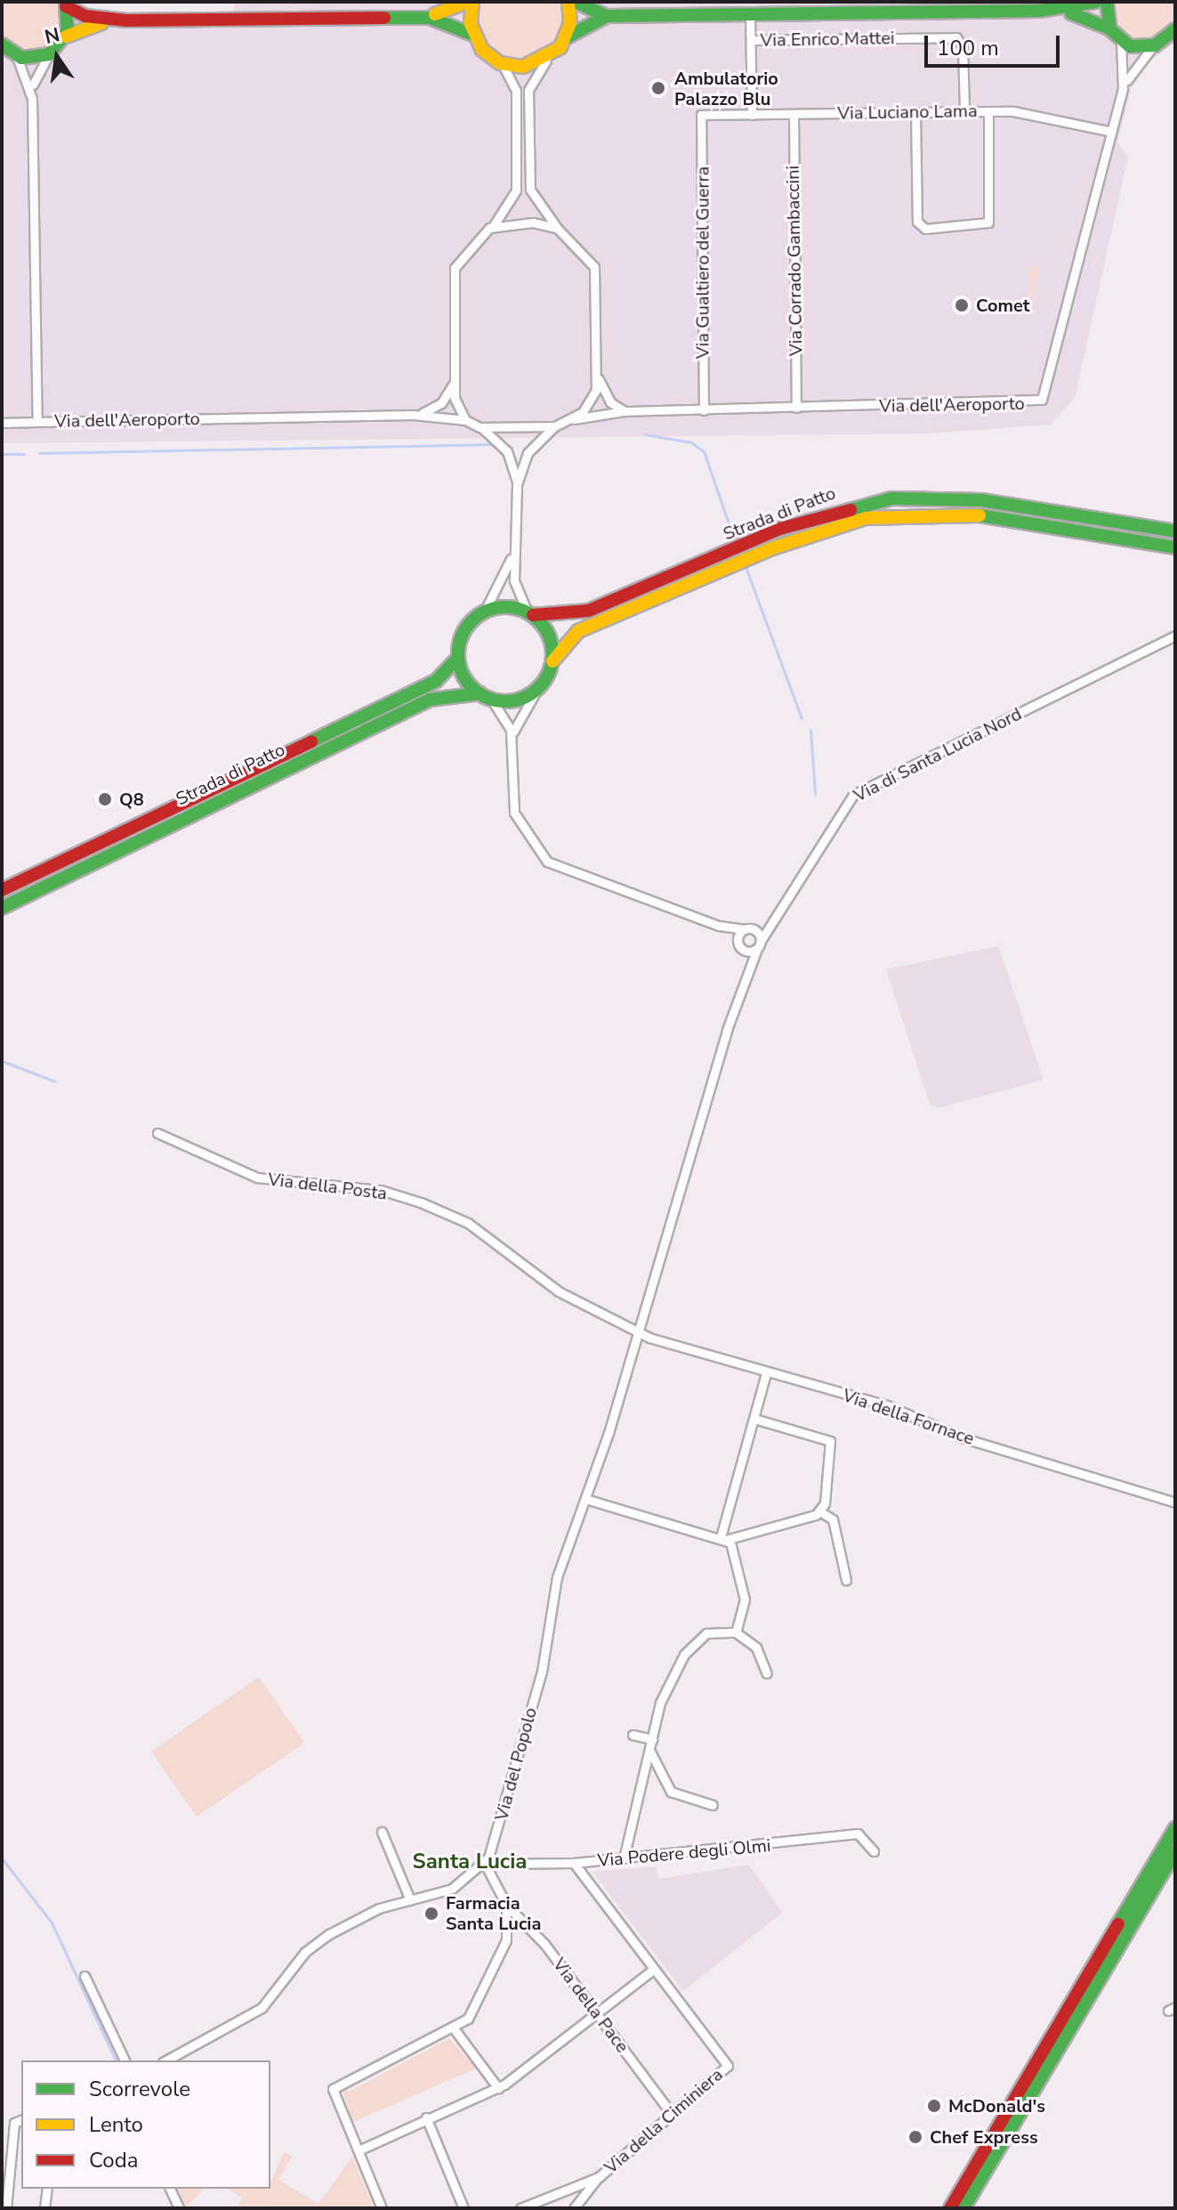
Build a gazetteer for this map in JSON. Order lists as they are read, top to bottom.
{
  "streets": {
    "main road": ["Strada di Patto"],
    "street": [
      "Via Enrico Mattei",
      "Via Luciano Lama",
      "Via Corrado Gambaccini",
      "Via Gualtiero del Guerra",
      "Via dell'Aeroporto",
      "Via di Santa Lucia Nord",
      "Via della Posta",
      "Via della Fornace",
      "Via del Popolo",
      "Via Podere degli Olmi",
      "Via della Pace",
      "Via della Ciminiera"
    ]
  },
  "crossings": [
    ["Via Enrico Mattei", "Via Luciano Lama"],
    ["Via Luciano Lama", "Via Corrado Gambaccini"],
    ["Via Luciano Lama", "Via Gualtiero del Guerra"],
    ["Via Luciano Lama", "Via dell'Aeroporto"],
    ["Via Corrado Gambaccini", "Via dell'Aeroporto"],
    ["Via Gualtiero del Guerra", "Via dell'Aeroporto"],
    ["Via di Santa Lucia Nord", "Via della Posta"],
    ["Via di Santa Lucia Nord", "Via della Fornace"],
    ["Via di Santa Lucia Nord", "Via del Popolo"],
    ["Via della Posta", "Via della Fornace"],
    ["Via della Posta", "Via del Popolo"],
    ["Via della Fornace", "Via del Popolo"],
    ["Via del Popolo", "Via Podere degli Olmi"],
    ["Via del Popolo", "Via della Pace"],
    ["Via Podere degli Olmi", "Via della Pace"],
    ["Via della Pace", "Via della Ciminiera"]
  ],
  "districts": ["Santa Lucia"],
  "places": [
    "Ambulatorio Palazzo Blu",
    "Comet",
    "Q8",
    "Farmacia Santa Lucia",
    "McDonald's",
    "Chef Express"
  ],
  "legend": ["Scorrevole", "Lento", "Coda"],
  "scale_bar": "100 m",
  "north": "top"
}
